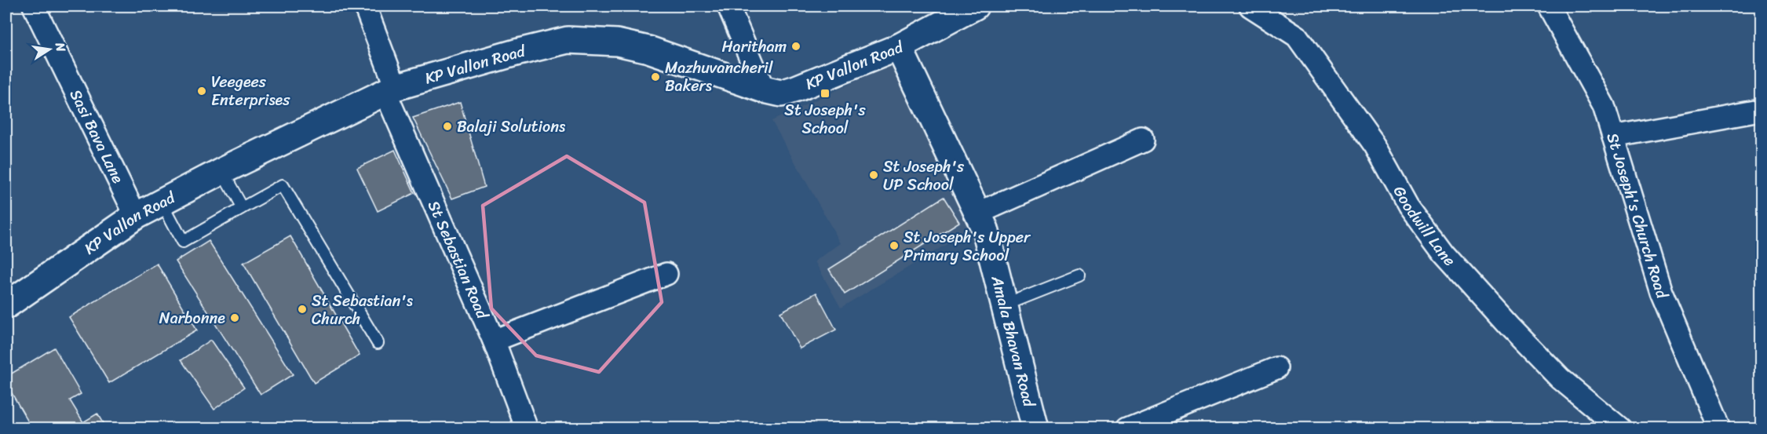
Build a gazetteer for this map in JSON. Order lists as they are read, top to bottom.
{
  "streets": {
    "street": [
      "KP Vallon Road",
      "Sasi Bava Lane",
      "St Joseph's Church Road",
      "Goodwill Lane",
      "St Sebastian Road",
      "Amala Bhavan Road"
    ]
  },
  "crossings": [
    ["KP Vallon Road", "Sasi Bava Lane"],
    ["KP Vallon Road", "St Sebastian Road"],
    ["KP Vallon Road", "Amala Bhavan Road"]
  ],
  "places": {
    "other": [
      "Haritham",
      "Mazhuvancheril Bakers",
      "Veegees Enterprises",
      "Balaji Solutions",
      "St Joseph's UP School",
      "St Joseph's Upper Primary School",
      "St Sebastian's Church",
      "Narbonne"
    ],
    "transit": ["St Joseph's School"]
  },
  "north": "right"
}
